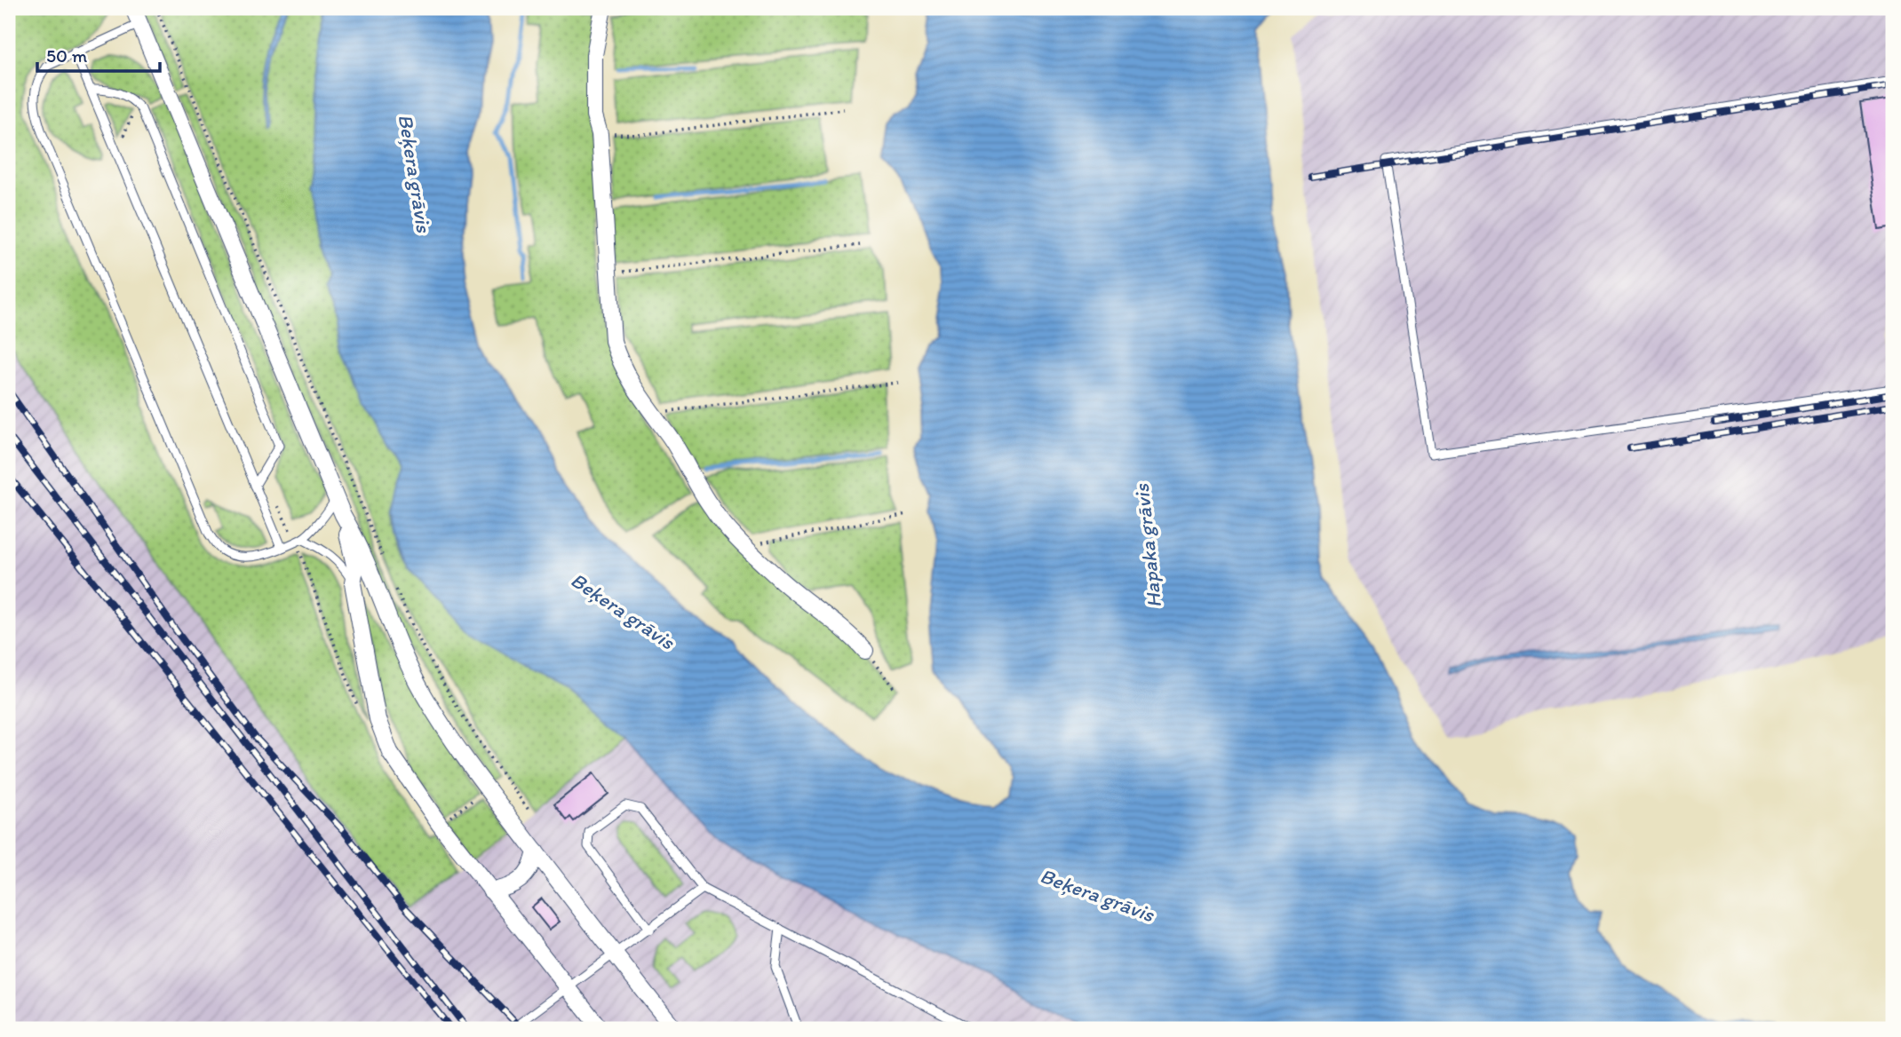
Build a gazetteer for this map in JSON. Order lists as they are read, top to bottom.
{
  "water": ["Beķera grāvis", "Hapaka grāvis"],
  "scale_bar": "50 m"
}
